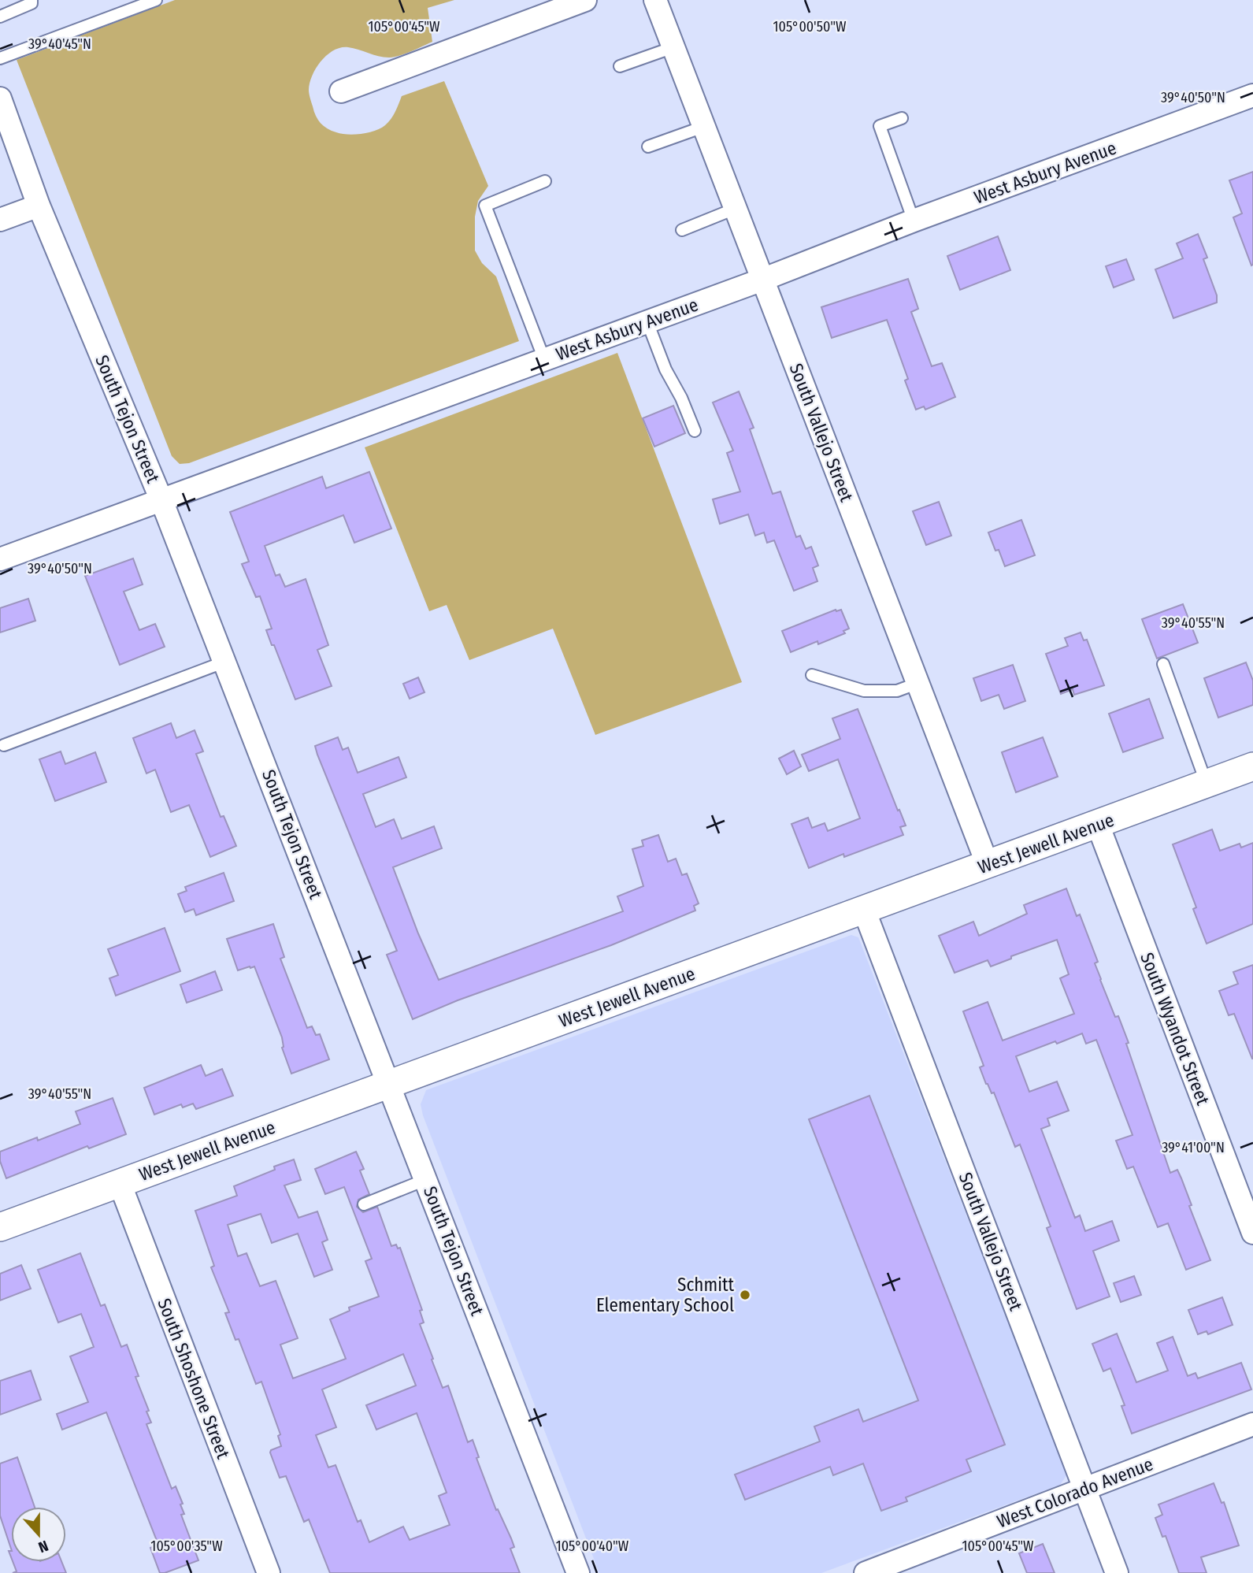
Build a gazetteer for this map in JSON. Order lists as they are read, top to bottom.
{
  "streets": {
    "street": [
      "West Asbury Avenue",
      "South Tejon Street",
      "South Vallejo Street",
      "West Jewell Avenue",
      "South Wyandot Street",
      "South Shoshone Street",
      "West Colorado Avenue"
    ]
  },
  "crossings": [
    ["West Asbury Avenue", "South Tejon Street"],
    ["West Asbury Avenue", "South Vallejo Street"],
    ["South Tejon Street", "West Jewell Avenue"],
    ["South Vallejo Street", "West Jewell Avenue"],
    ["South Vallejo Street", "West Colorado Avenue"],
    ["West Jewell Avenue", "South Wyandot Street"],
    ["West Jewell Avenue", "South Shoshone Street"]
  ],
  "places": ["Schmitt Elementary School"],
  "north": "bottom",
  "coordinates": [
    "105°00'45\"W",
    "105°00'50\"W",
    "39°40'45\"N",
    "39°40'50\"N",
    "39°40'55\"N",
    "39°41'00\"N",
    "105°00'35\"W",
    "105°00'40\"W"
  ]
}
